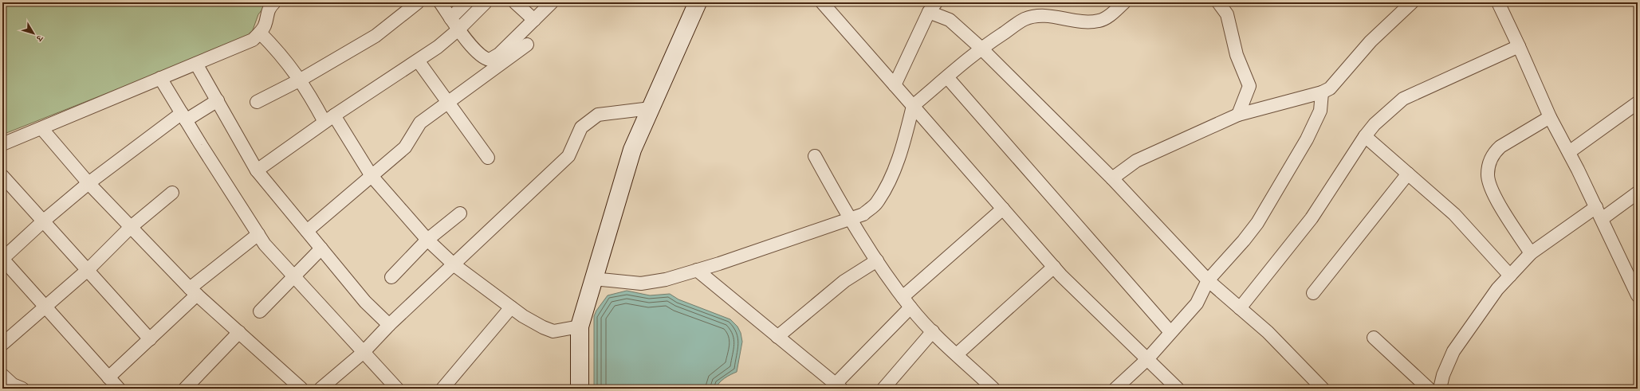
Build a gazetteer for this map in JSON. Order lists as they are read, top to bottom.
{
  "north": "bottom right"
}
